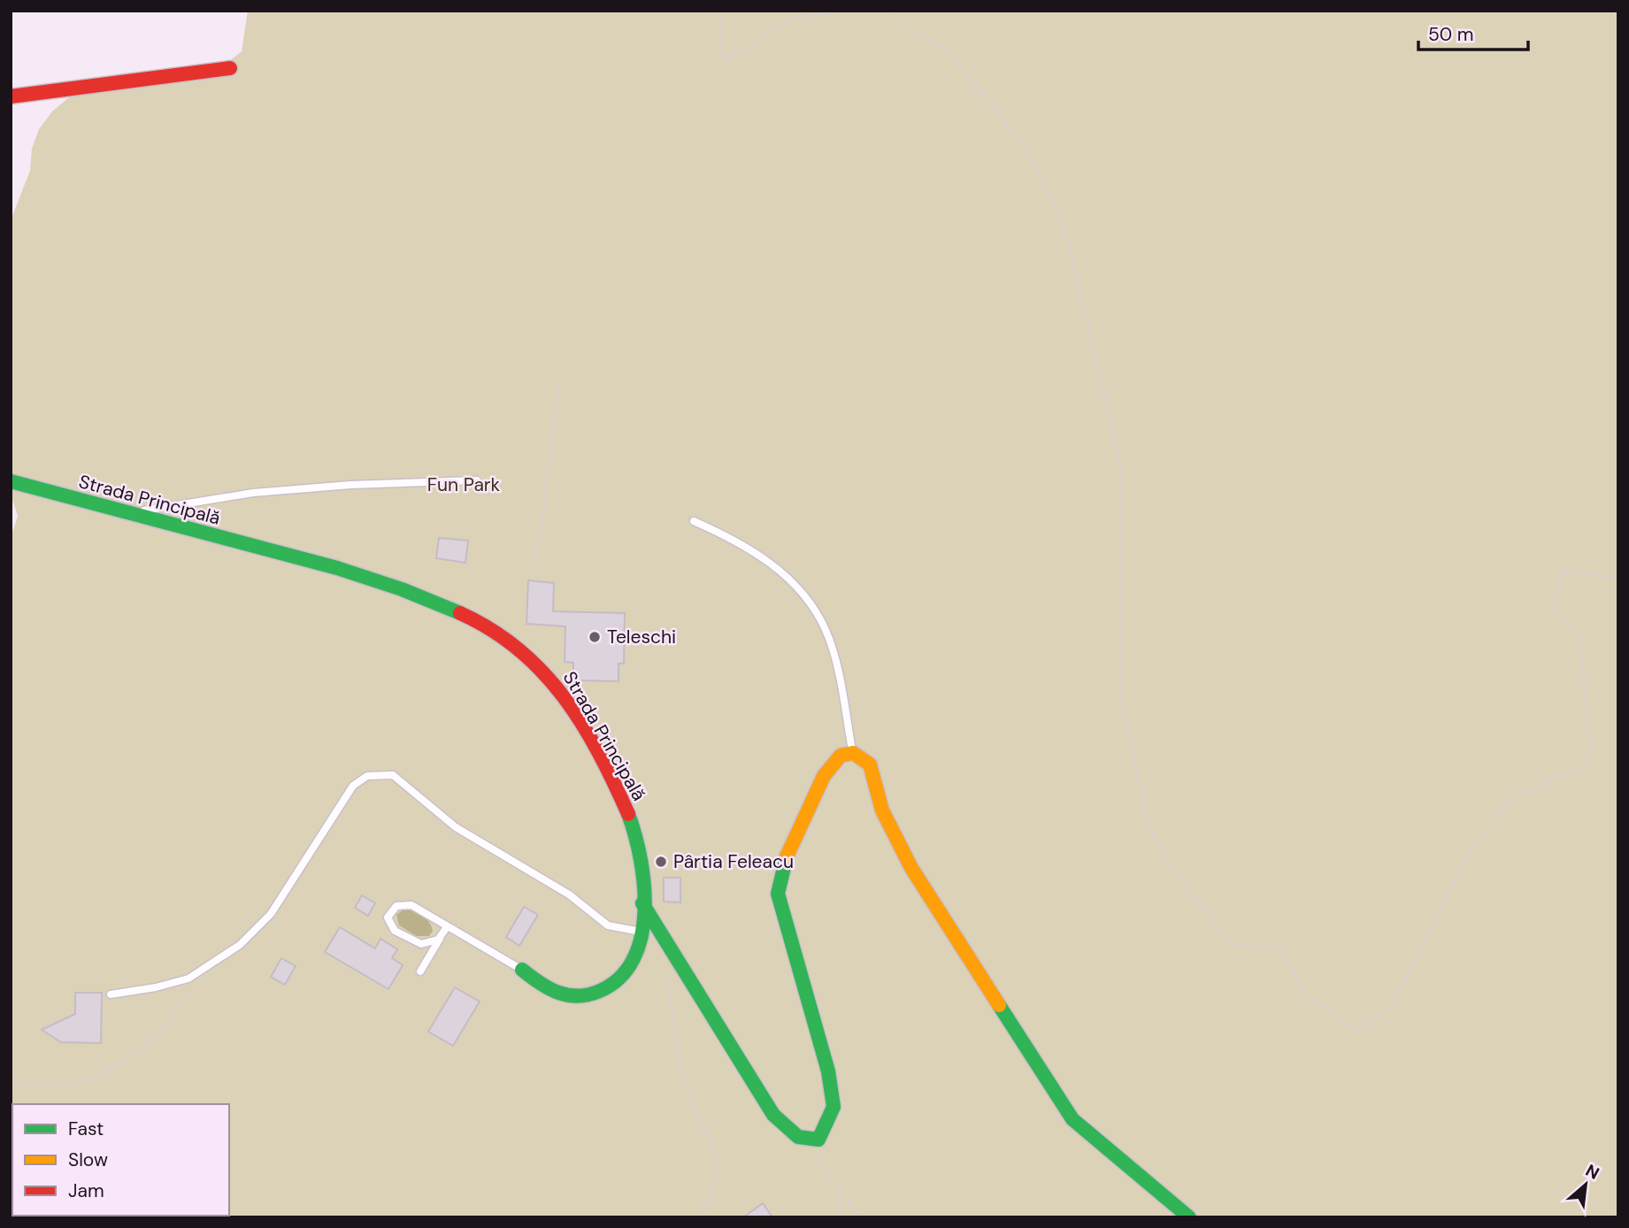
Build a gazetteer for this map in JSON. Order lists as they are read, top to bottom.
{
  "streets": {
    "street": ["Strada Principală"]
  },
  "parks": ["Fun Park"],
  "places": ["Teleschi", "Pârtia Feleacu"],
  "legend": ["Fast", "Slow", "Jam"],
  "scale_bar": "50 m",
  "north": "top right"
}
